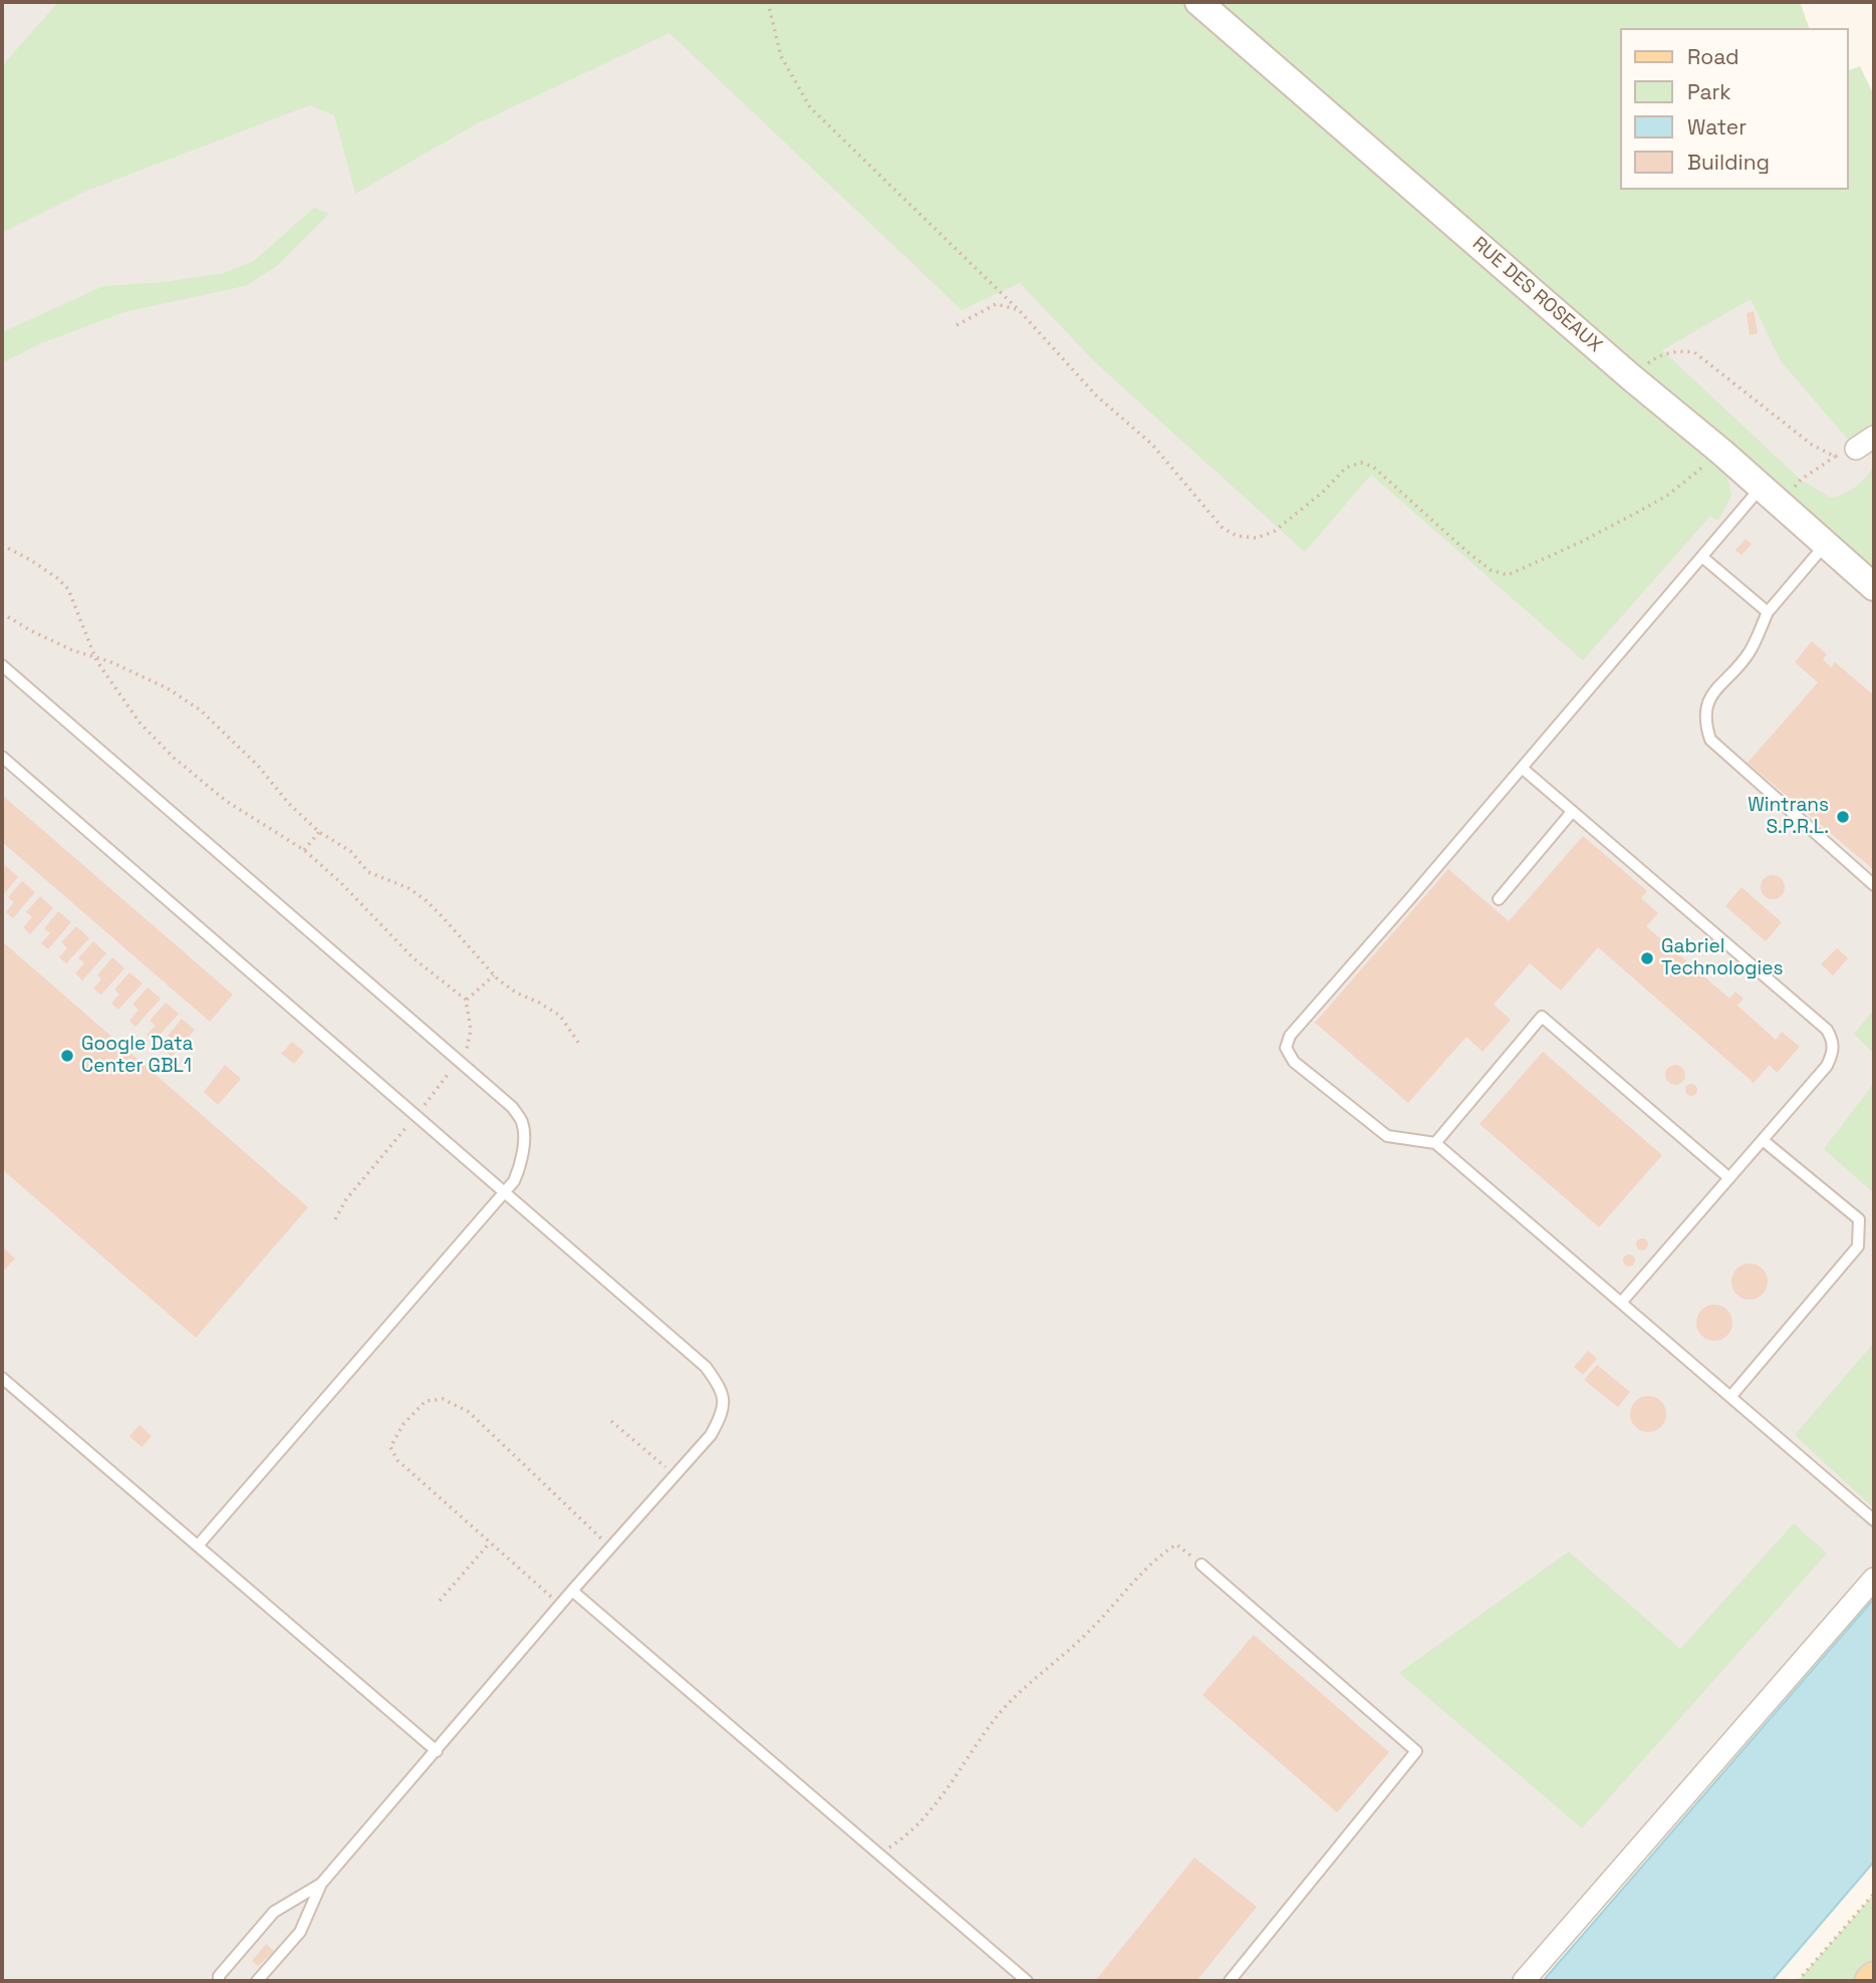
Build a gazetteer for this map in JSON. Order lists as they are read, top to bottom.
{
  "streets": {
    "street": ["RUE DES ROSEAUX"]
  },
  "places": ["Wintrans S.P.R.L.", "Gabriel Technologies", "Google Data Center GBL1"],
  "legend": [
    "Road",
    "Park",
    "Water",
    "Building"
  ]
}
